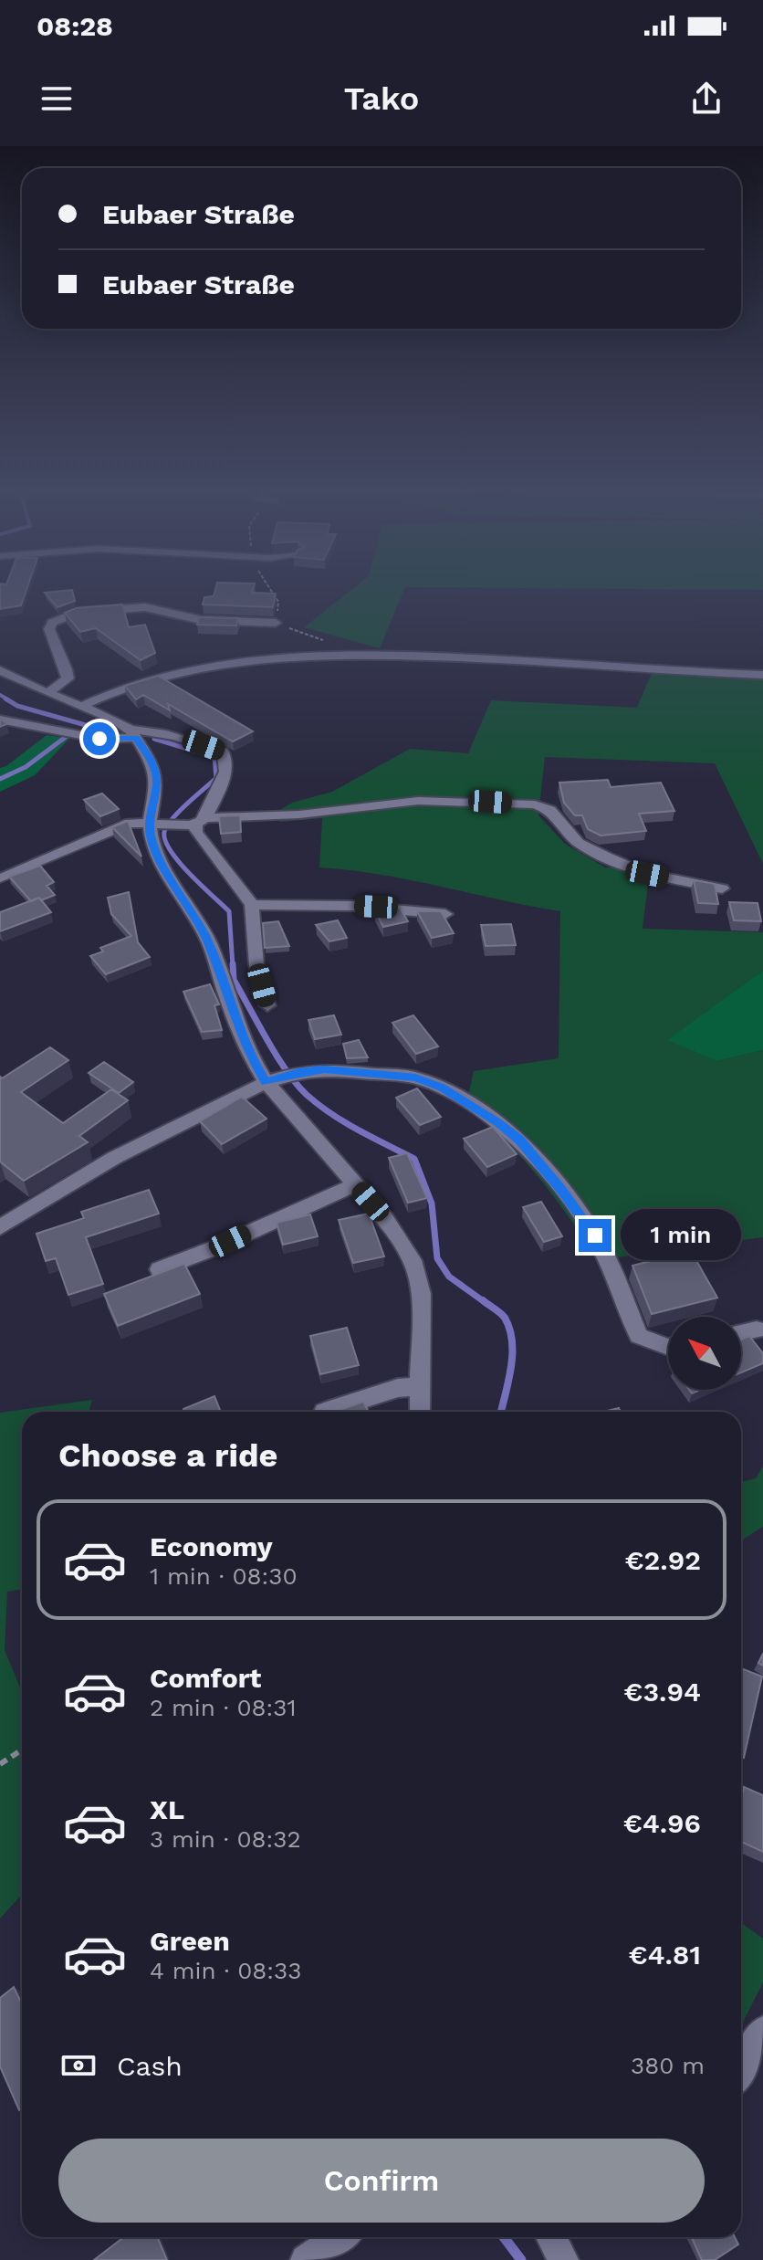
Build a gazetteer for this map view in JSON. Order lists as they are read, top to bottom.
{
  "north": "top left",
  "page": {
    "status": "08:28",
    "header": "Tako",
    "banner": ["Eubaer Straße", "Eubaer Straße"],
    "bubble": "1 min",
    "heading": "Choose a ride",
    "list": [
      {
        "name": "Economy",
        "note": "1 min · 08:30",
        "value": "€2.92"
      },
      {
        "name": "Comfort",
        "note": "2 min · 08:31",
        "value": "€3.94"
      },
      {
        "name": "XL",
        "note": "3 min · 08:32",
        "value": "€4.96"
      },
      {
        "name": "Green",
        "note": "4 min · 08:33",
        "value": "€4.81"
      }
    ],
    "pay": ["Cash", "380 m"],
    "buttons": "Confirm"
  }
}
